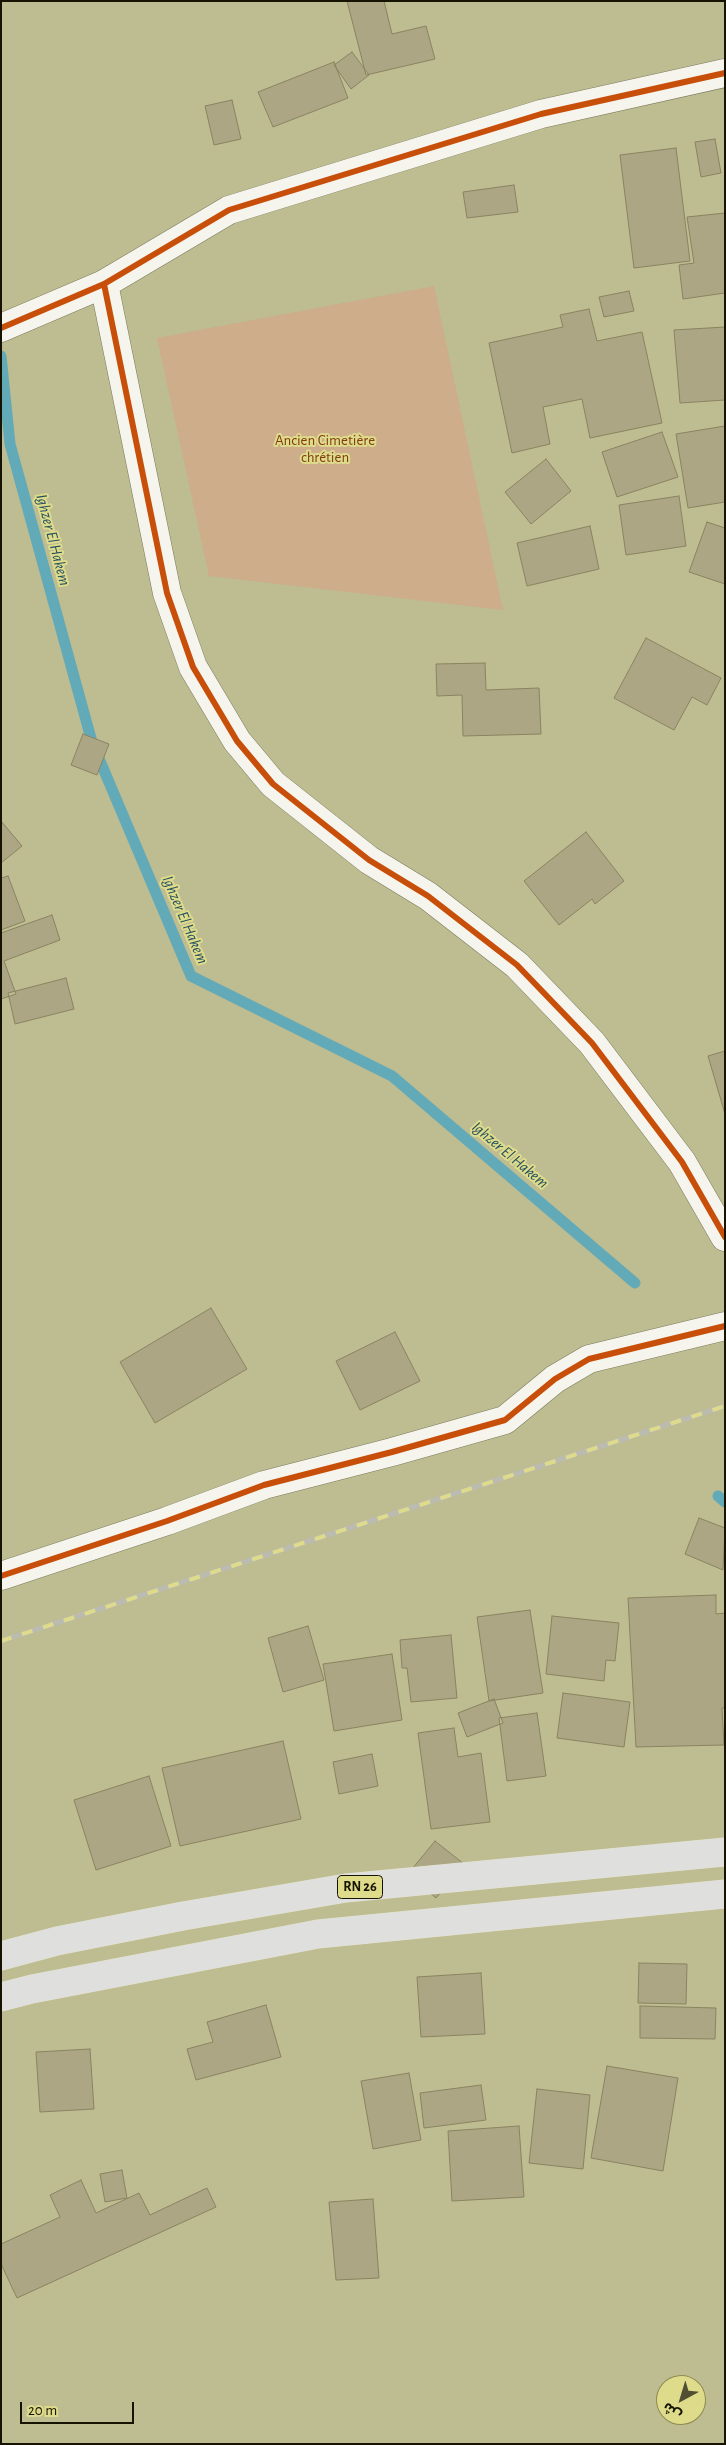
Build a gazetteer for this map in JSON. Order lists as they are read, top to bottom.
{
  "streets": {
    "main road": ["RN 26"]
  },
  "water": ["Ighzer El Hakem"],
  "parks": ["Ancien Cimetière chrétien"],
  "scale_bar": "20 m",
  "north": "bottom left"
}
